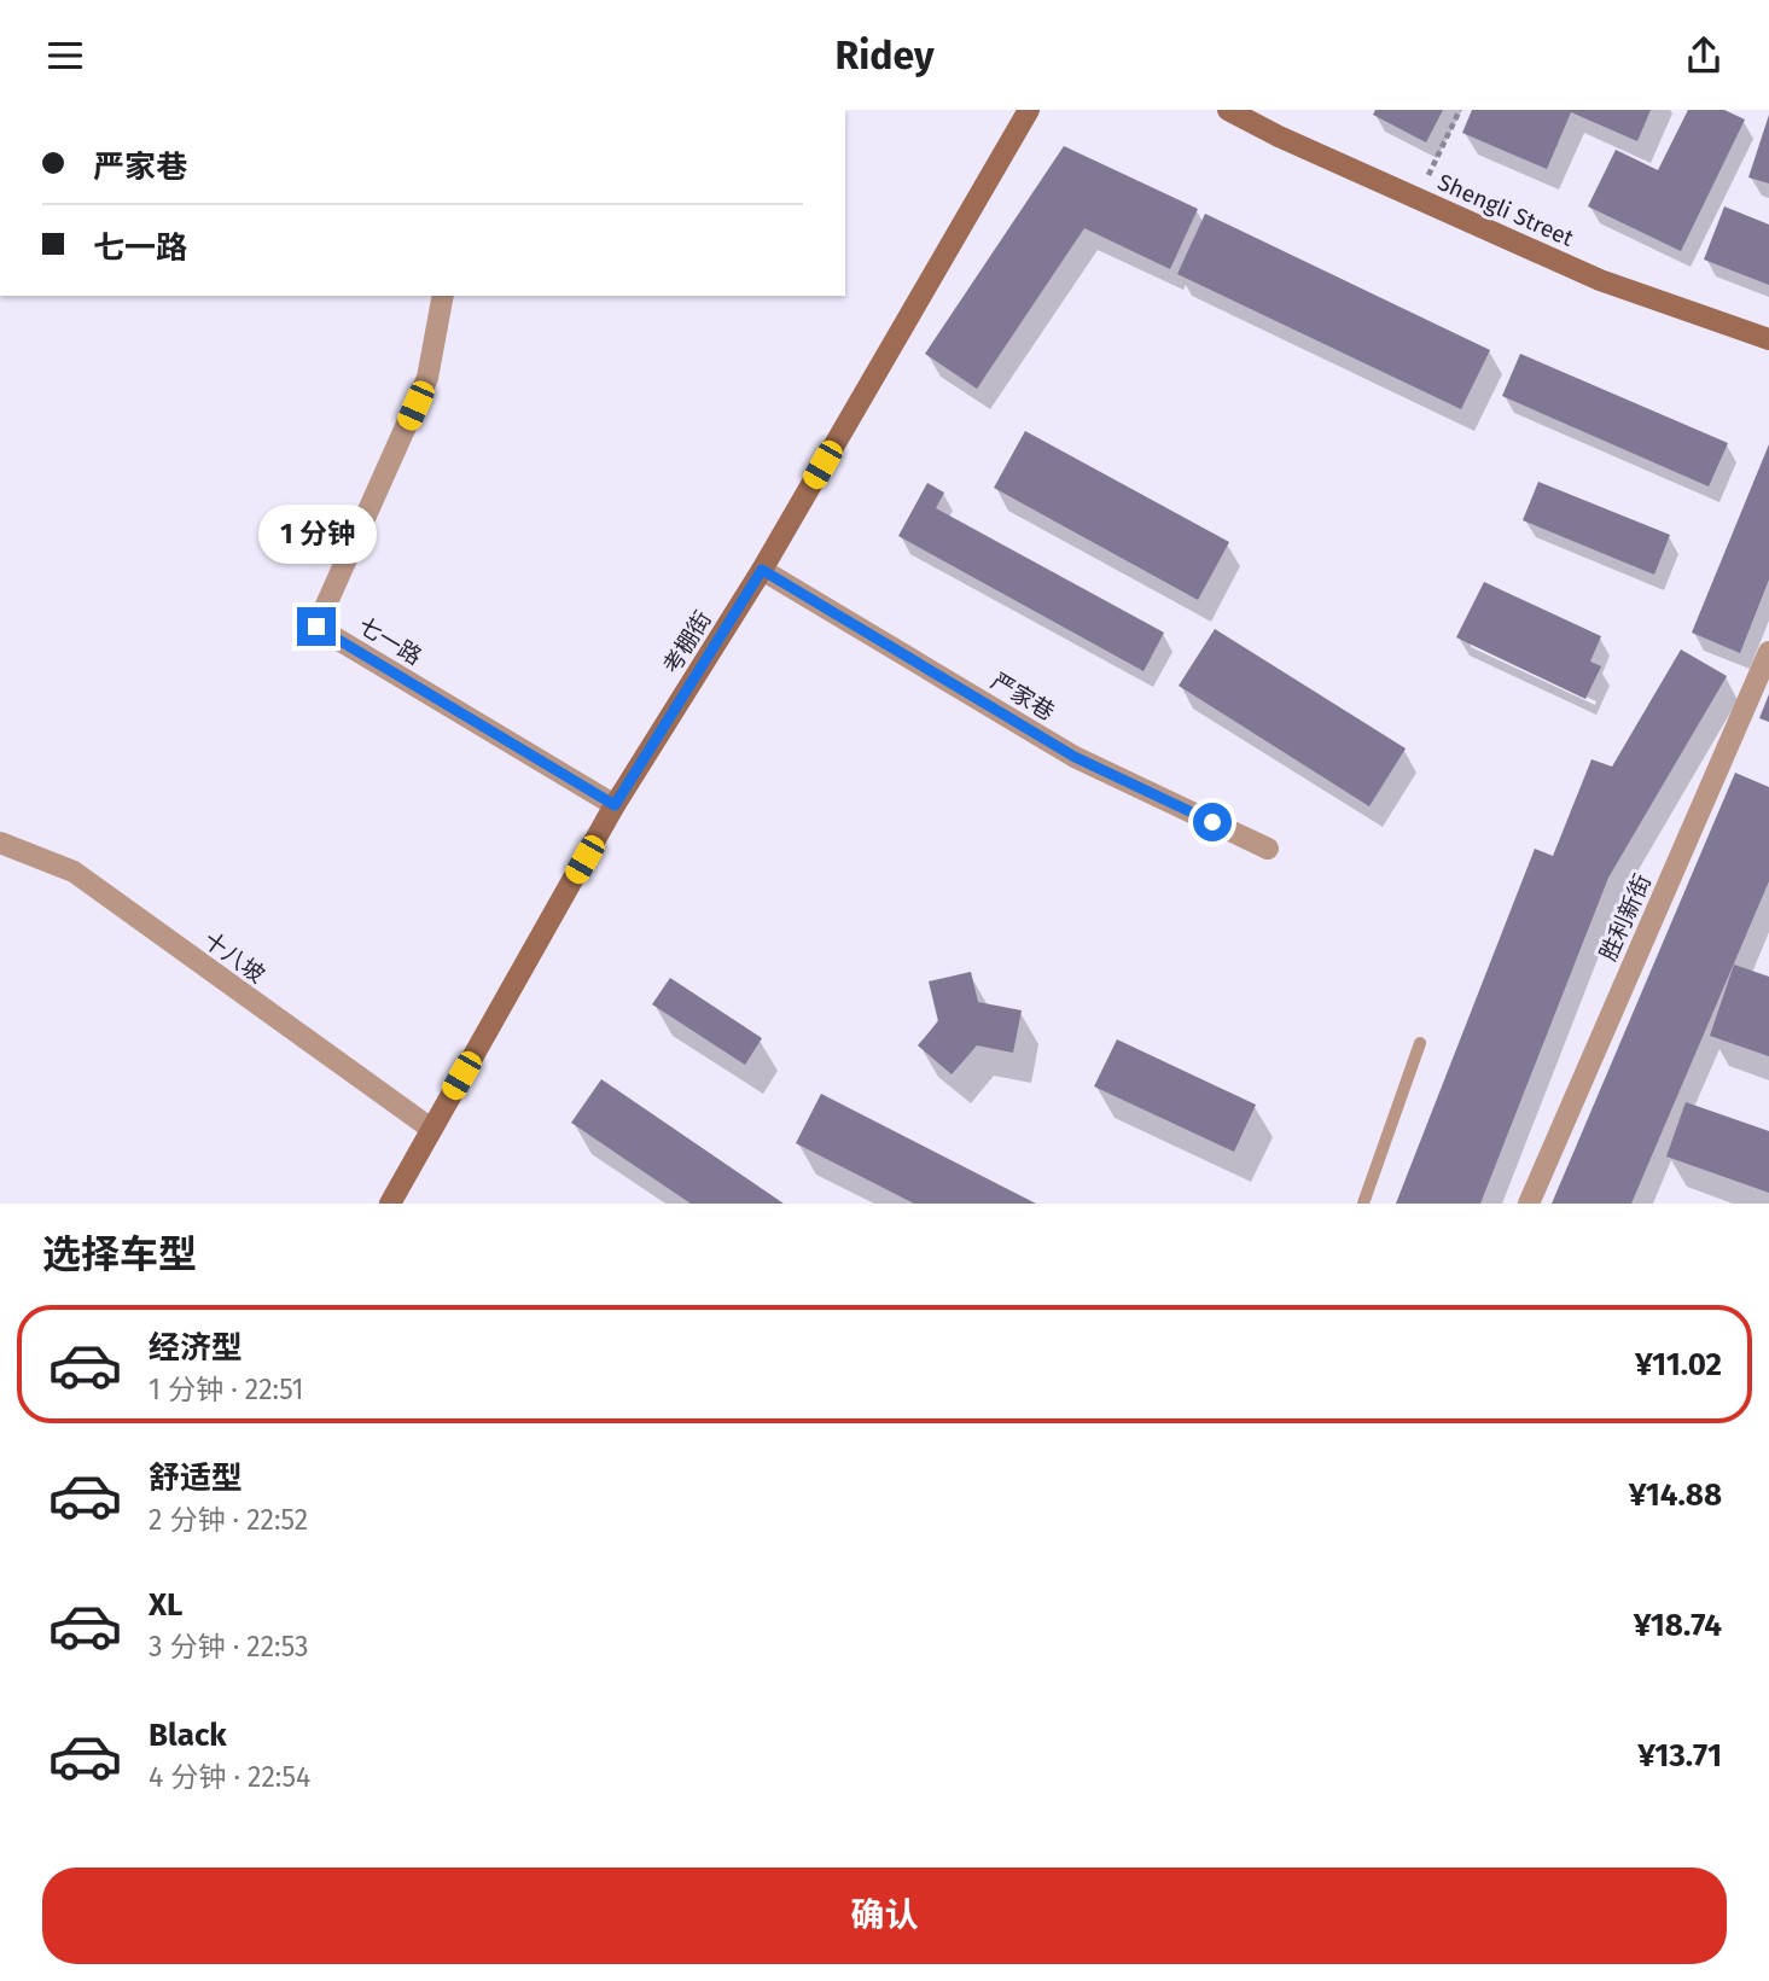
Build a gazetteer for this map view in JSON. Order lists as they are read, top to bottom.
{
  "streets": {
    "street": [
      "Shengli Street",
      "七一路",
      "考棚街",
      "严家巷",
      "胜利新街",
      "十八坡"
    ]
  },
  "crossings": [
    ["七一路", "考棚街"],
    ["考棚街", "严家巷"],
    ["考棚街", "十八坡"]
  ],
  "page": {
    "header": "Ridey",
    "banner": ["严家巷", "七一路"],
    "bubble": "1 分钟",
    "heading": "选择车型",
    "list": [
      {
        "name": "经济型",
        "note": "1 分钟 · 22:51",
        "value": "¥11.02"
      },
      {
        "name": "舒适型",
        "note": "2 分钟 · 22:52",
        "value": "¥14.88"
      },
      {
        "name": "XL",
        "note": "3 分钟 · 22:53",
        "value": "¥18.74"
      },
      {
        "name": "Black",
        "note": "4 分钟 · 22:54",
        "value": "¥13.71"
      }
    ],
    "buttons": "确认"
  }
}
